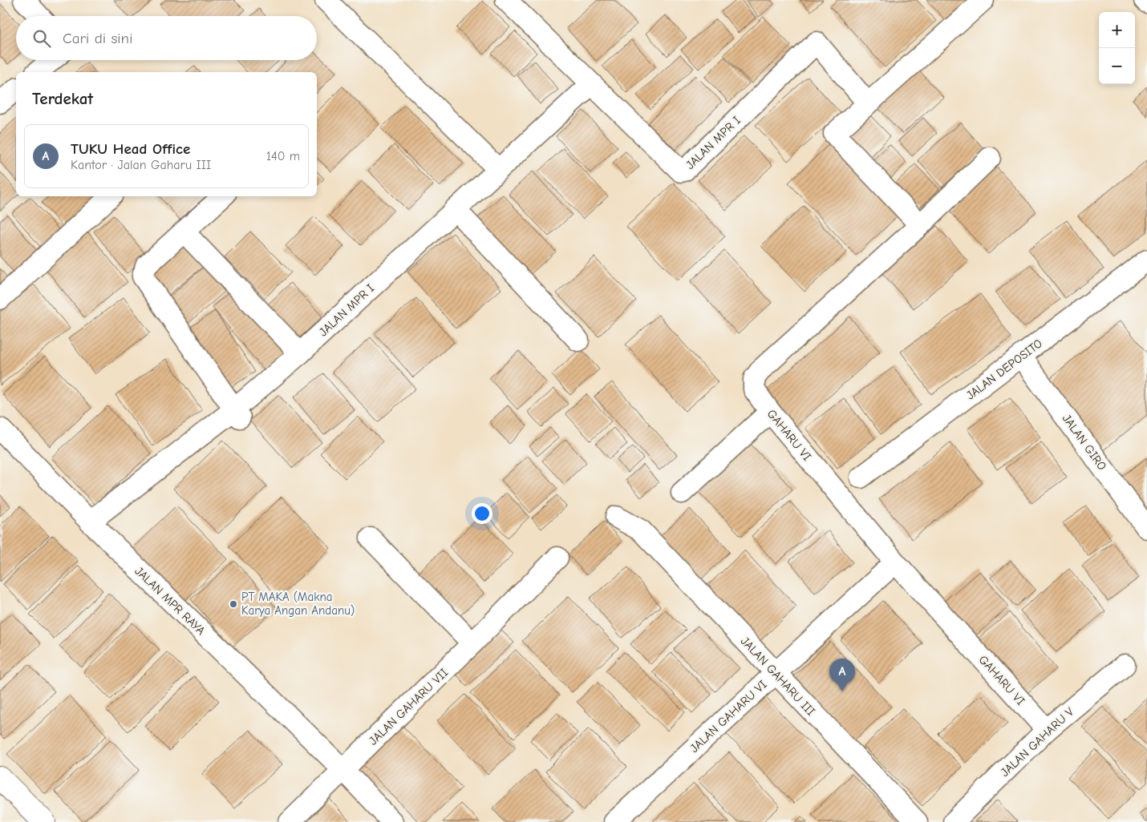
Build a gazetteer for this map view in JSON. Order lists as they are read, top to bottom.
{
  "streets": {
    "street": [
      "JALAN MPR I",
      "JALAN DEPOSITO",
      "GAHARU VI",
      "JALAN GIRO",
      "JALAN MPR RAYA",
      "JALAN GAHARU III",
      "JALAN GAHARU VII",
      "JALAN GAHARU VI",
      "JALAN GAHARU V"
    ]
  },
  "crossings": [
    ["JALAN MPR I", "JALAN MPR RAYA"],
    ["JALAN DEPOSITO", "JALAN GIRO"],
    ["GAHARU VI", "JALAN GAHARU VI"],
    ["GAHARU VI", "JALAN GAHARU V"],
    ["JALAN MPR RAYA", "JALAN GAHARU VII"],
    ["JALAN GAHARU III", "JALAN GAHARU VI"]
  ],
  "places": ["PT MAKA (Makna Karya Angan Andanu)"],
  "page": {
    "map_buttons": ["+", "−"],
    "search": "Cari di sini",
    "heading": "Terdekat",
    "list": [
      {
        "mark": "A",
        "name": "TUKU Head Office",
        "note": "Kantor · Jalan Gaharu III",
        "value": "140 m"
      }
    ],
    "pins": "A"
  }
}
